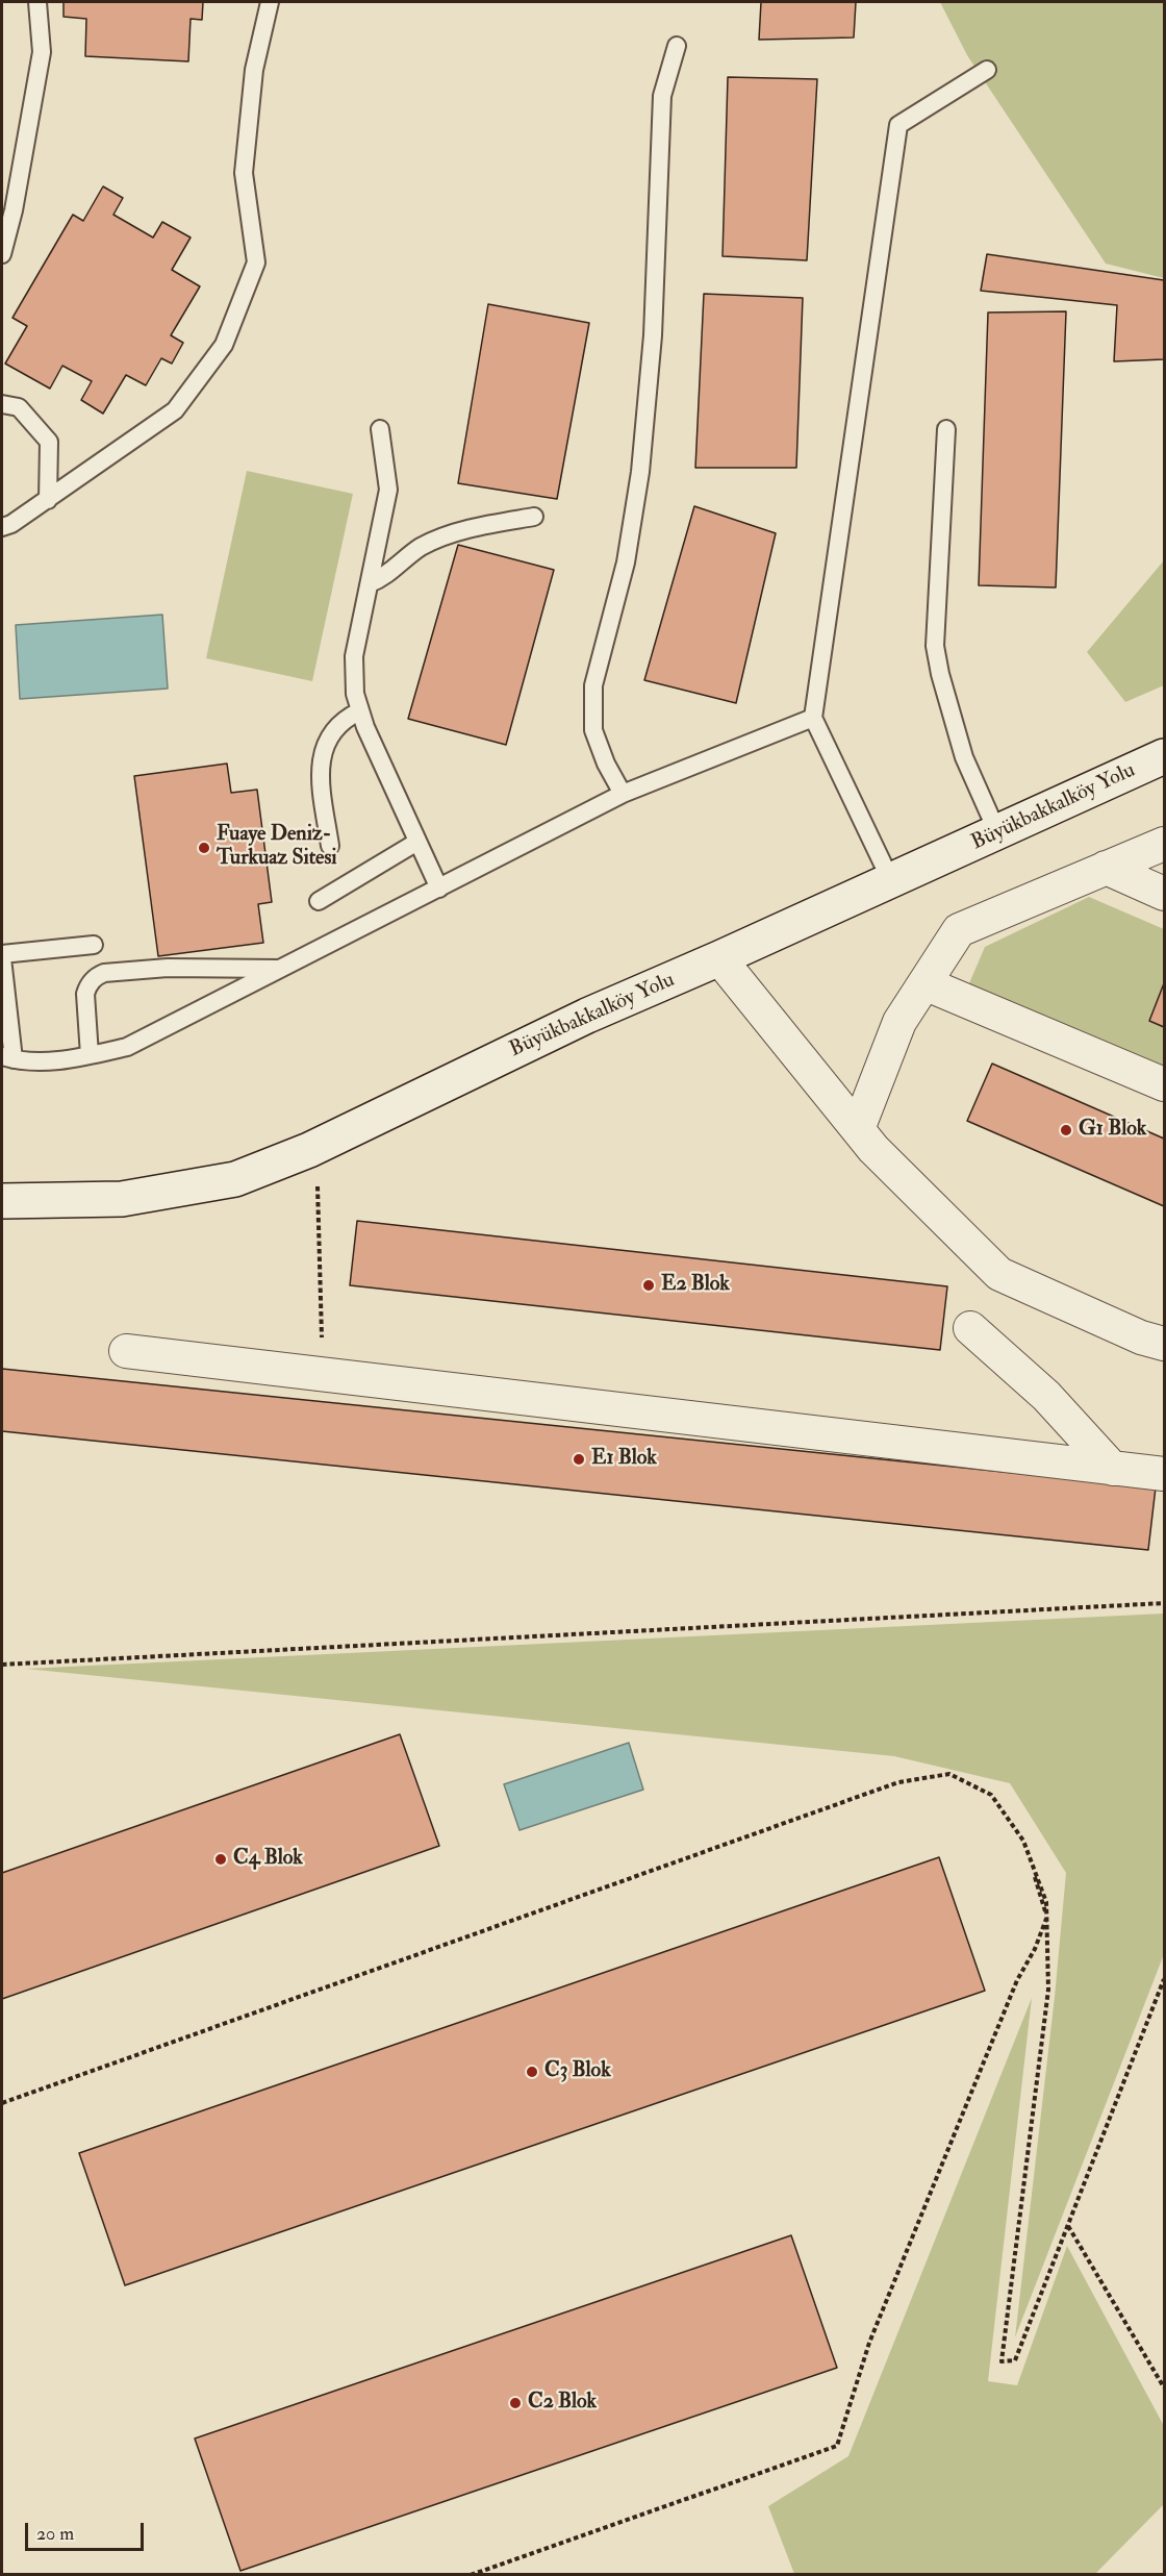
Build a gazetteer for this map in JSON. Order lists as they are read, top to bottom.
{
  "streets": {
    "street": ["Büyükbakkalköy Yolu"]
  },
  "places": [
    "Fuaye Deniz- Turkuaz Sitesi",
    "G1 Blok",
    "E2 Blok",
    "E1 Blok",
    "C4 Blok",
    "C3 Blok",
    "C2 Blok"
  ],
  "scale_bar": "20 m"
}
